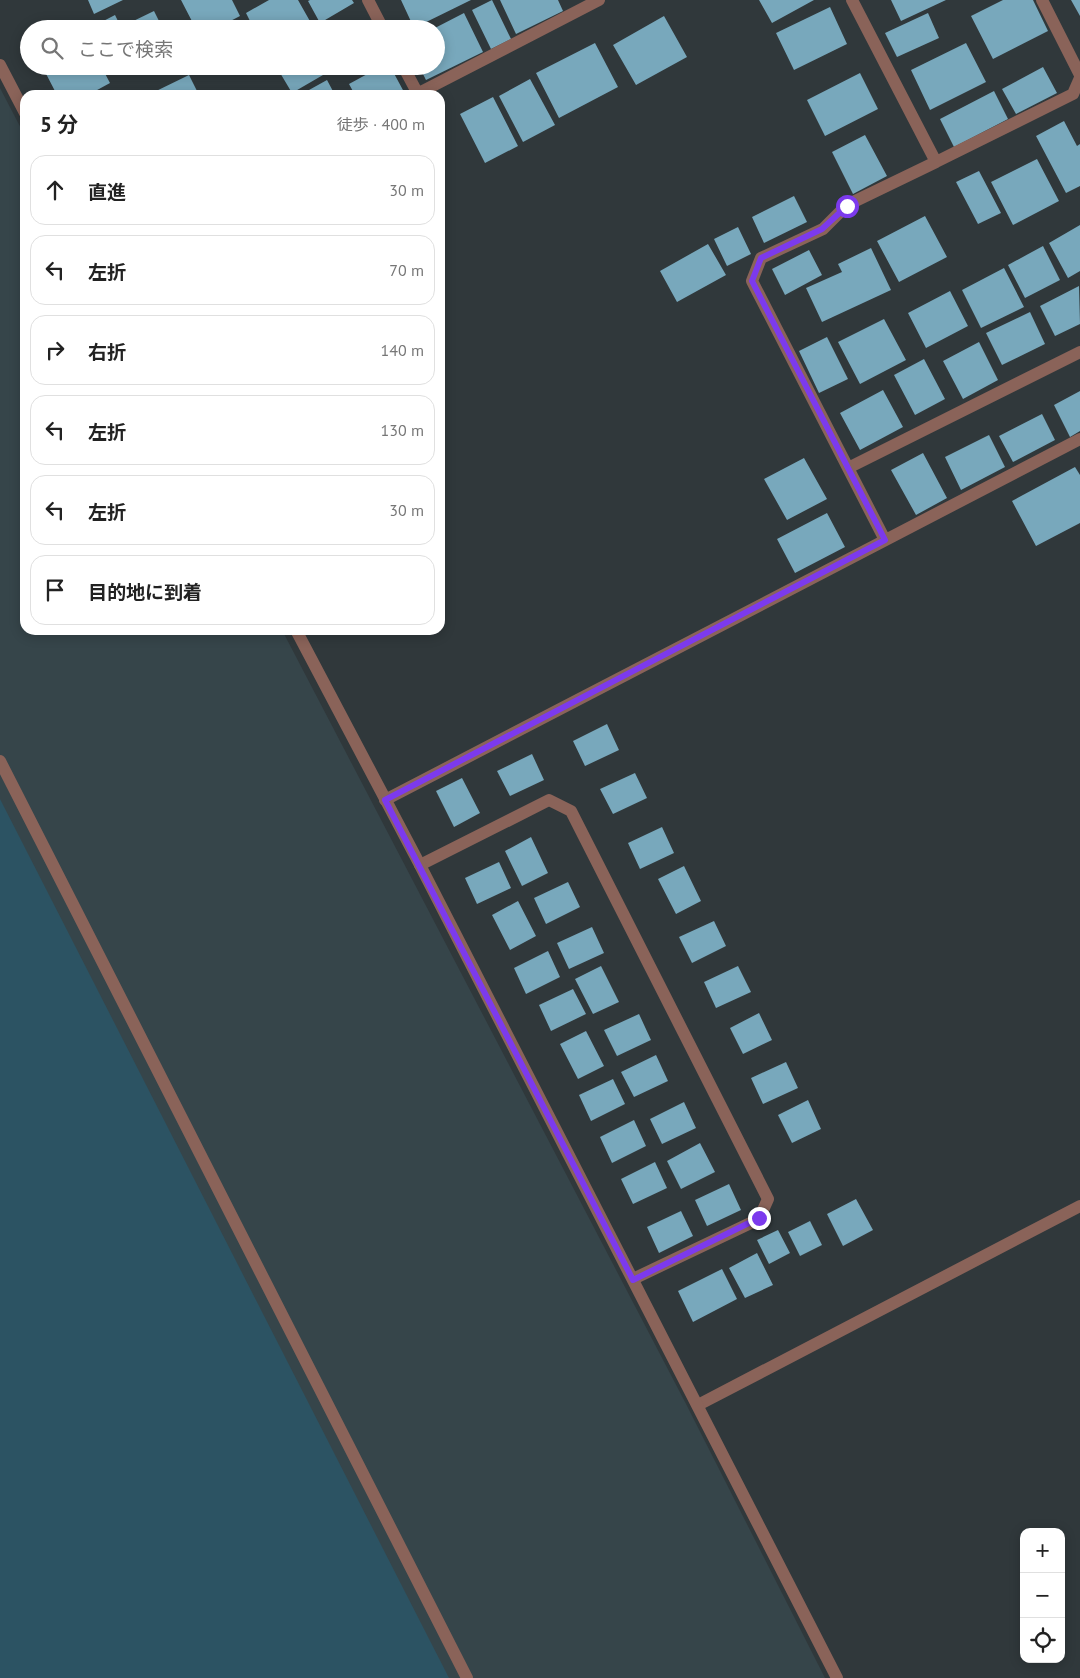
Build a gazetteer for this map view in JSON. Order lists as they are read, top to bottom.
{
  "page": {
    "search": "ここで検索",
    "heading": ["5 分", "徒歩 · 400 m"],
    "list": [
      ["直進", "30 m"],
      ["左折", "70 m"],
      ["右折", "140 m"],
      ["左折", "130 m"],
      ["左折", "30 m"],
      "目的地に到着"
    ],
    "map_buttons": ["+", "−"]
  }
}
